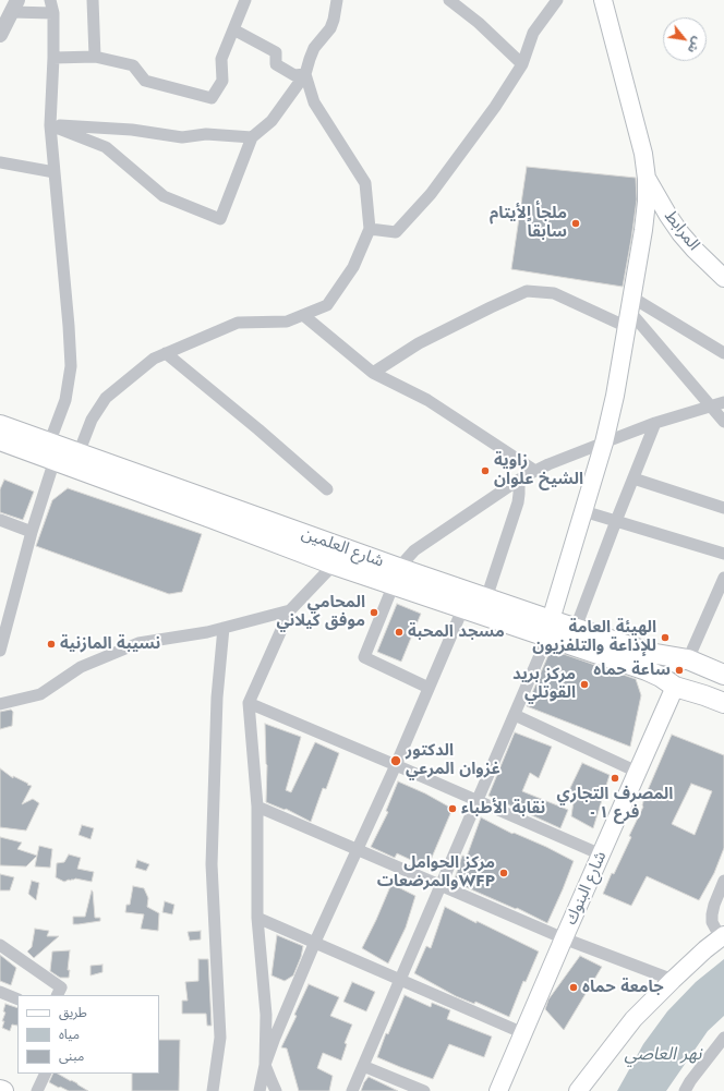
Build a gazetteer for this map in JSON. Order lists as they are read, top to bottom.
{
  "streets": {
    "main road": ["المرابط", "شارع العلمين", "شارع البنوك"]
  },
  "crossings": [
    ["شارع العلمين", "شارع البنوك"]
  ],
  "water": ["نهر العاصي"],
  "places": [
    "ملجأ الأيتام سابقاً",
    "زاوية الشيخ علوان",
    "المحامي موفق كيلاني",
    "مسجد المحبة",
    "الهيئة العامة للإذاعة والتلفزيون",
    "نسيبة المازنية",
    "ساعة حماه",
    "مركز بريد القوتلي",
    "الدكتور غزوان المرعي",
    "المصرف التجاري - فرع ١",
    "نقابة الأطباء",
    "مركز الحوامل والمرضعاتWFP",
    "جامعة حماه"
  ],
  "legend": ["طريق", "مياه", "مبنى"],
  "north": "bottom right"
}
